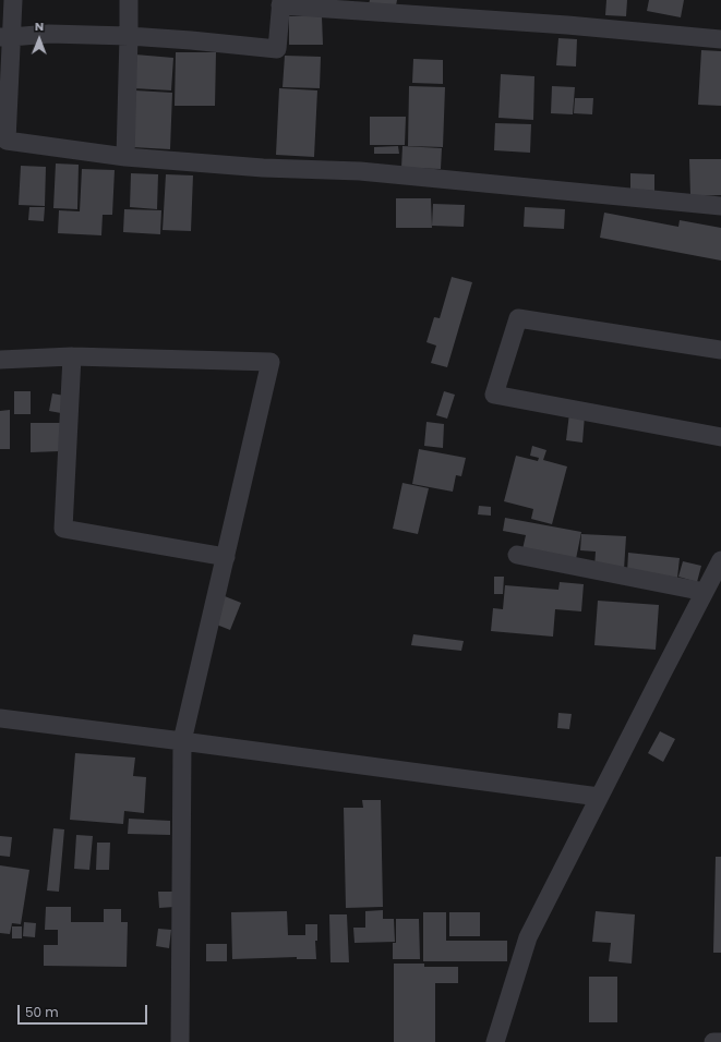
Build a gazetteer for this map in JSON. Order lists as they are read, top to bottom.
{
  "scale_bar": "50 m",
  "north": "top"
}
